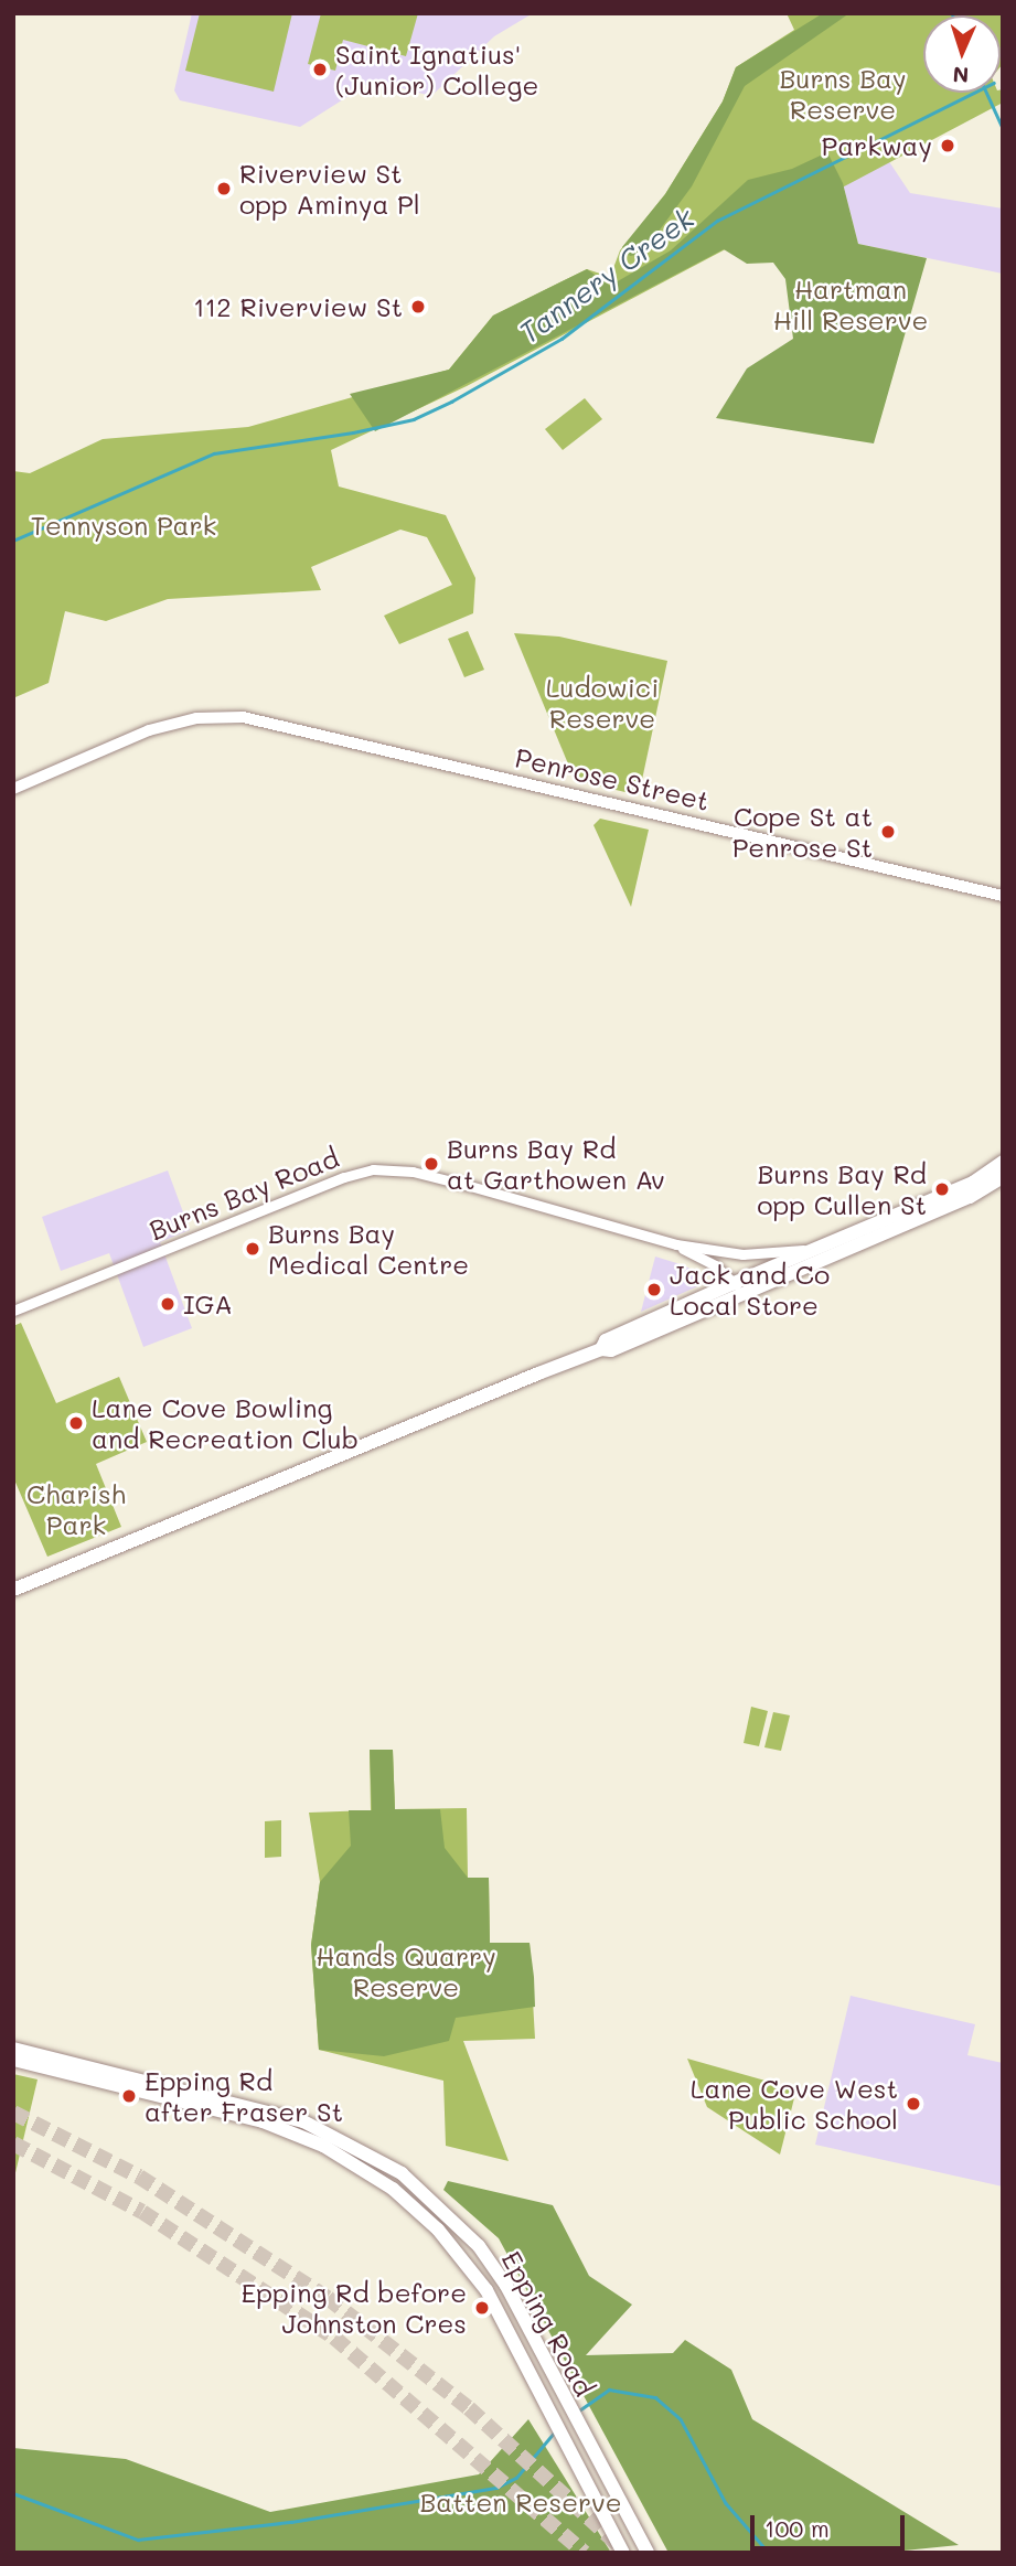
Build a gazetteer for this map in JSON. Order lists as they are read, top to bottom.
{
  "streets": {
    "main road": ["Penrose Street", "Burns Bay Road", "Epping Road"]
  },
  "water": ["Tannery Creek"],
  "parks": [
    "Burns Bay Reserve",
    "Hartman Hill Reserve",
    "Tennyson Park",
    "Ludowici Reserve",
    "Charish Park",
    "Hands Quarry Reserve",
    "Batten Reserve"
  ],
  "places": [
    "Saint Ignatius' (Junior) College",
    "Parkway",
    "Riverview St opp Aminya Pl",
    "112 Riverview St",
    "Cope St at Penrose St",
    "Burns Bay Rd at Garthowen Av",
    "Burns Bay Rd opp Cullen St",
    "Burns Bay Medical Centre",
    "Jack and Co Local Store",
    "IGA",
    "Lane Cove Bowling and Recreation Club",
    "Epping Rd after Fraser St",
    "Lane Cove West Public School",
    "Epping Rd before Johnston Cres"
  ],
  "scale_bar": "100 m",
  "north": "bottom"
}
